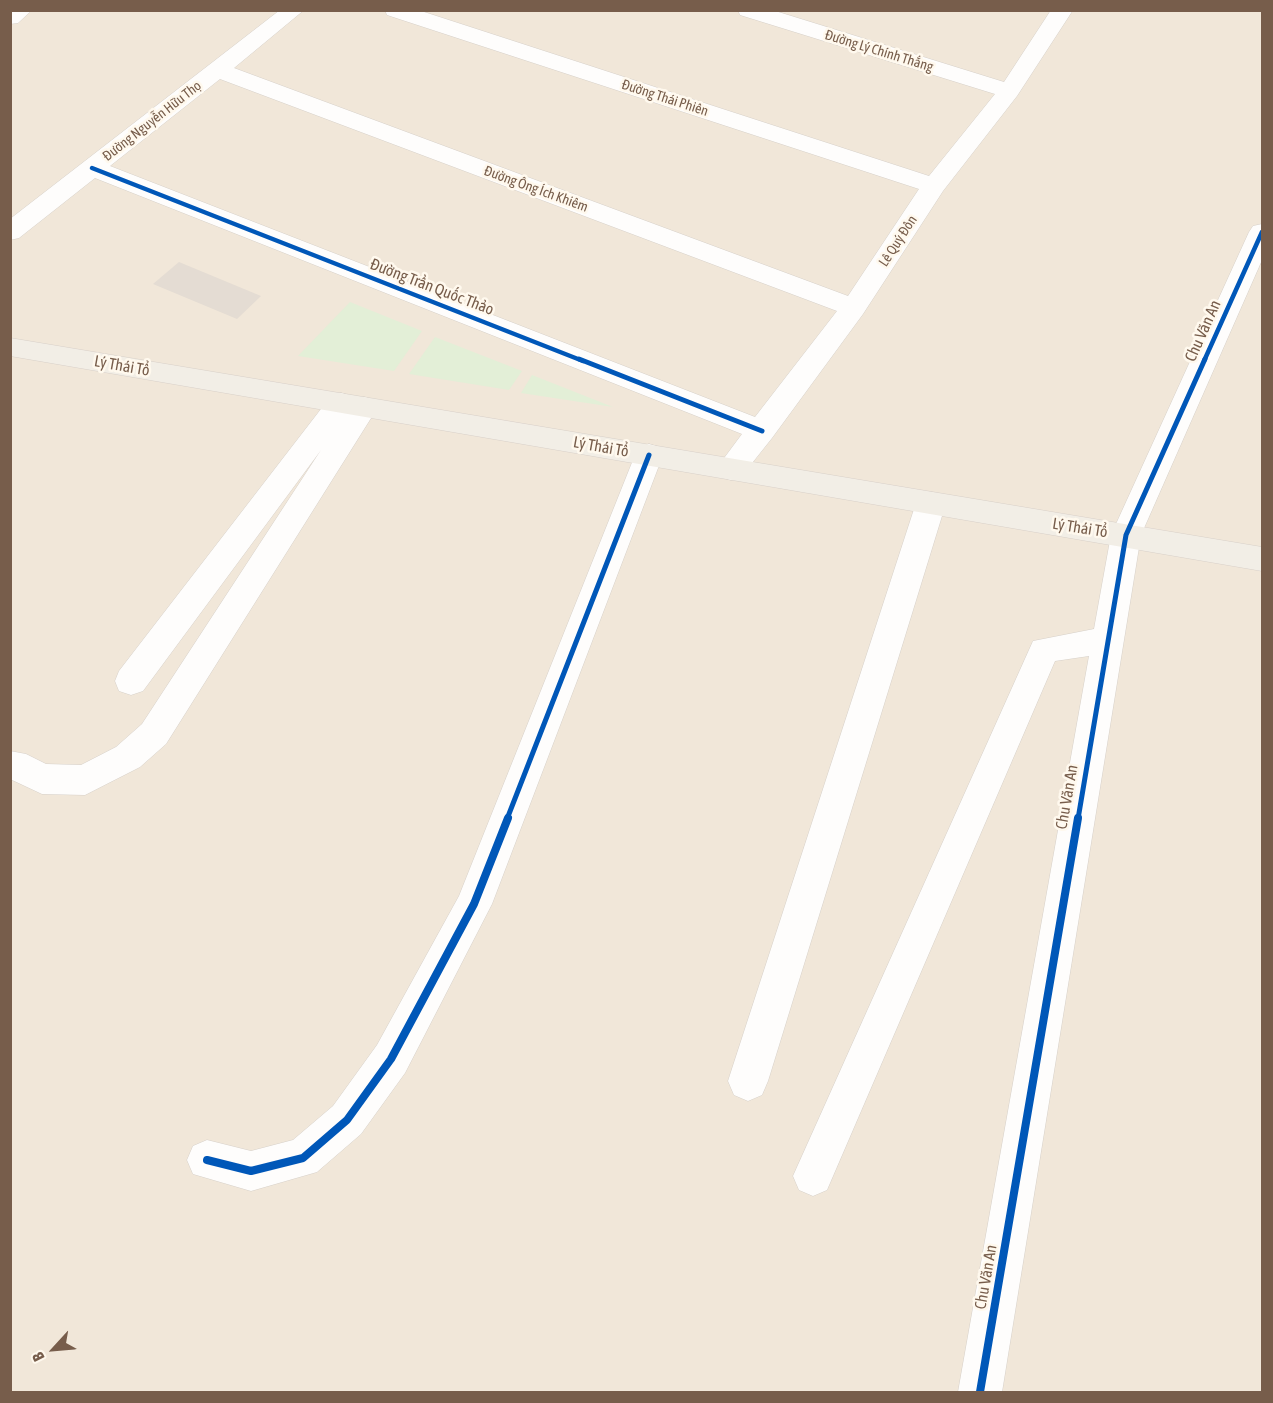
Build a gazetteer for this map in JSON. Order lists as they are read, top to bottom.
{
  "streets": {
    "main road": ["Lý Thái Tổ"],
    "street": [
      "Đường Lý Chính Thắng",
      "Đường Thái Phiên",
      "Đường Nguyễn Hữu Thọ",
      "Đường Ông Ích Khiêm",
      "Lê Quý Đôn",
      "Đường Trần Quốc Thảo",
      "Chu Văn An"
    ]
  },
  "crossings": [
    ["Đường Lý Chính Thắng", "Lê Quý Đôn"],
    ["Đường Thái Phiên", "Lê Quý Đôn"],
    ["Đường Nguyễn Hữu Thọ", "Đường Ông Ích Khiêm"],
    ["Đường Nguyễn Hữu Thọ", "Đường Trần Quốc Thảo"],
    ["Đường Ông Ích Khiêm", "Lê Quý Đôn"],
    ["Lê Quý Đôn", "Đường Trần Quốc Thảo"],
    ["Lê Quý Đôn", "Lý Thái Tổ"],
    ["Chu Văn An", "Lý Thái Tổ"]
  ],
  "north": "bottom left"
}
